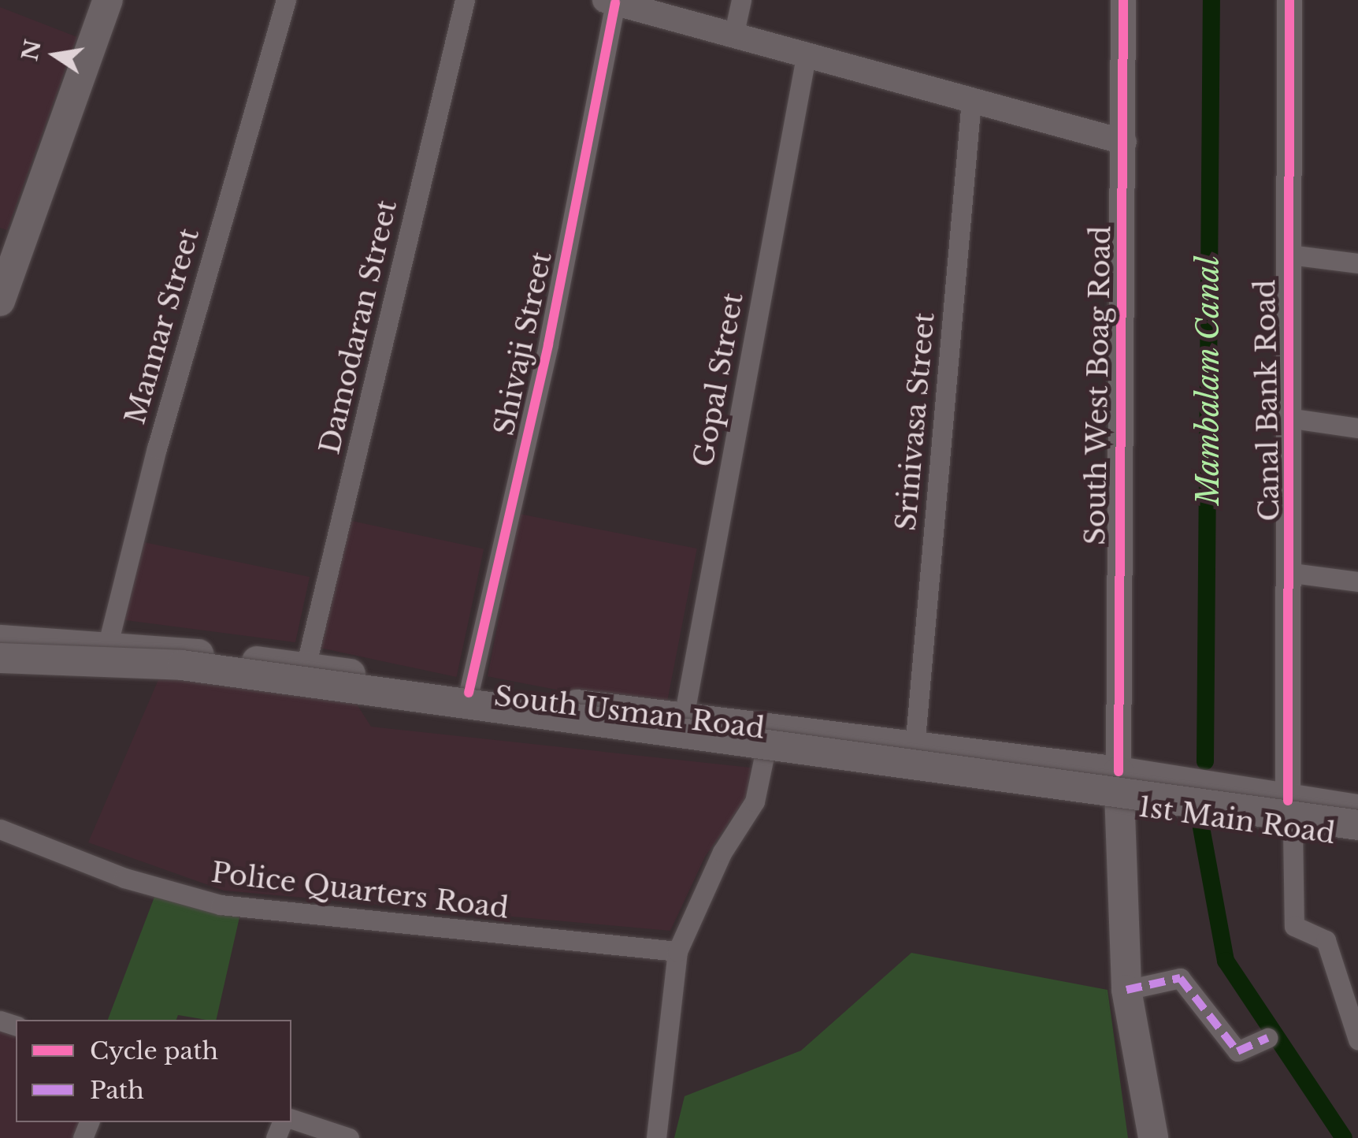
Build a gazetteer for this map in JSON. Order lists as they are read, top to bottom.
{
  "streets": {
    "main road": ["South Usman Road", "1st Main Road"],
    "street": [
      "Mannar Street",
      "Damodaran Street",
      "Shivaji Street",
      "Gopal Street",
      "South West Boag Road",
      "Canal Bank Road",
      "Srinivasa Street",
      "Police Quarters Road"
    ]
  },
  "crossings": [
    ["Mannar Street", "South Usman Road"],
    ["Damodaran Street", "South Usman Road"],
    ["Shivaji Street", "South Usman Road"],
    ["Gopal Street", "South Usman Road"],
    ["South West Boag Road", "South Usman Road"],
    ["Canal Bank Road", "South Usman Road"],
    ["Srinivasa Street", "South Usman Road"],
    ["South Usman Road", "1st Main Road"]
  ],
  "water": ["Mambalam Canal"],
  "legend": ["Cycle path", "Path"],
  "north": "left"
}
